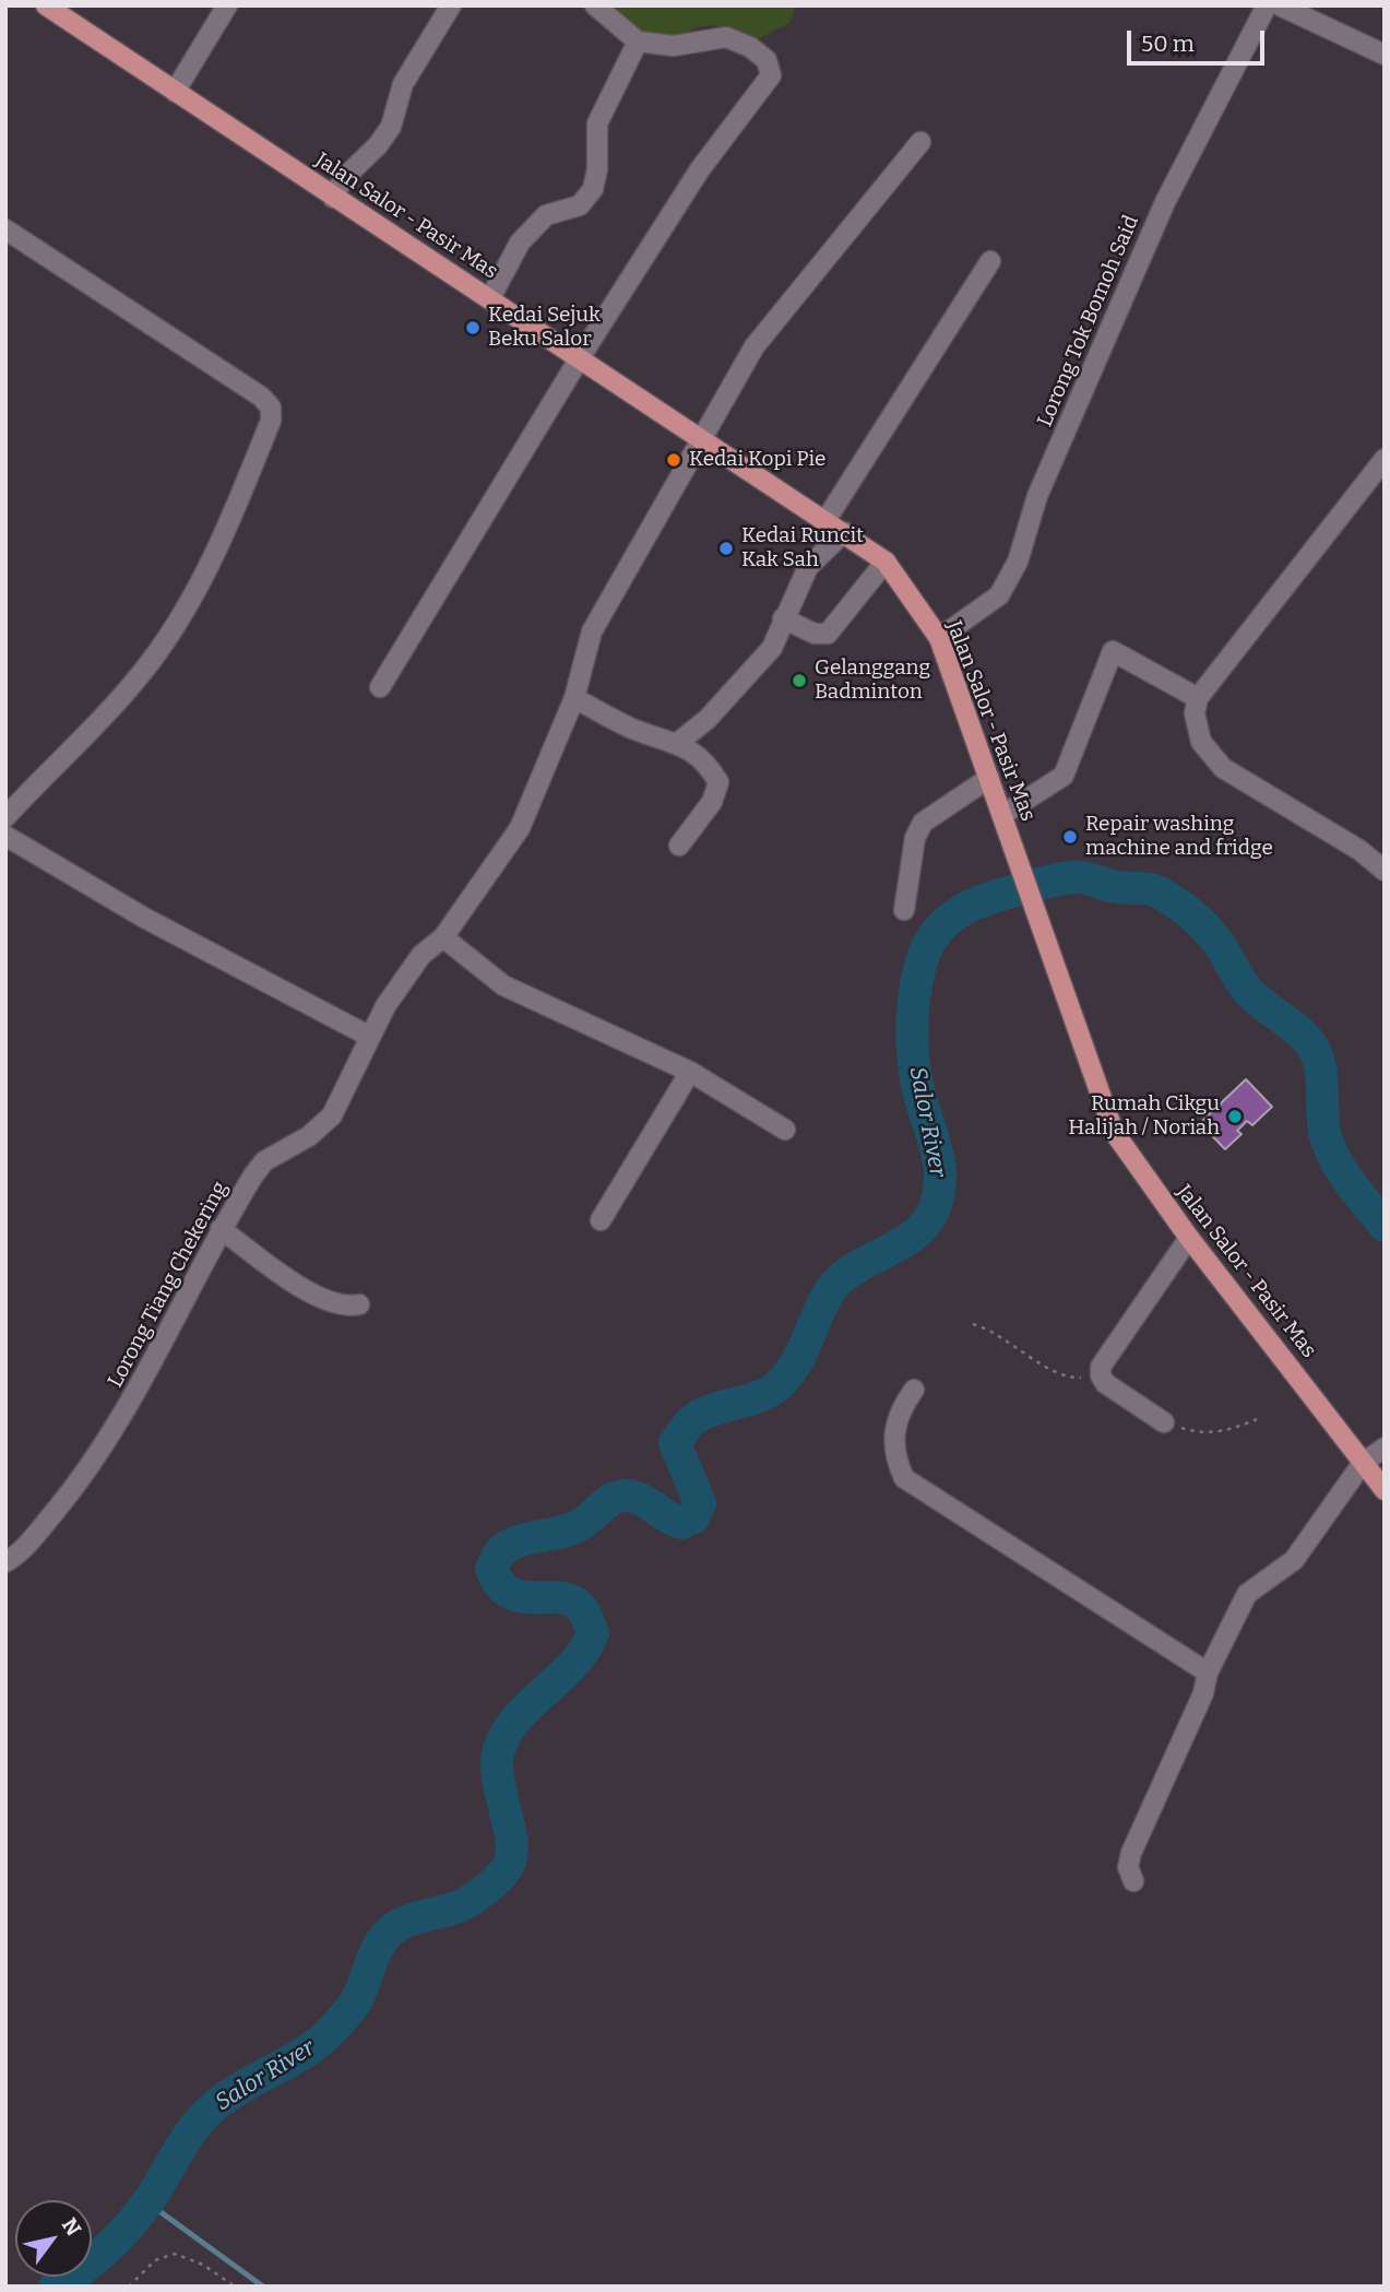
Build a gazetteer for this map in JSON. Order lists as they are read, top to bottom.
{
  "streets": {
    "main road": ["Jalan Salor - Pasir Mas"],
    "street": ["Lorong Tok Bomoh Said", "Lorong Tiang Chekering"]
  },
  "crossings": [
    ["Jalan Salor - Pasir Mas", "Lorong Tok Bomoh Said"],
    ["Jalan Salor - Pasir Mas", "Lorong Tiang Chekering"]
  ],
  "water": ["Salor River"],
  "places": [
    "Kedai Sejuk Beku Salor",
    "Kedai Kopi Pie",
    "Kedai Runcit Kak Sah",
    "Gelanggang Badminton",
    "Repair washing machine and fridge",
    "Rumah Cikgu Halijah / Noriah"
  ],
  "scale_bar": "50 m",
  "north": "top right"
}
